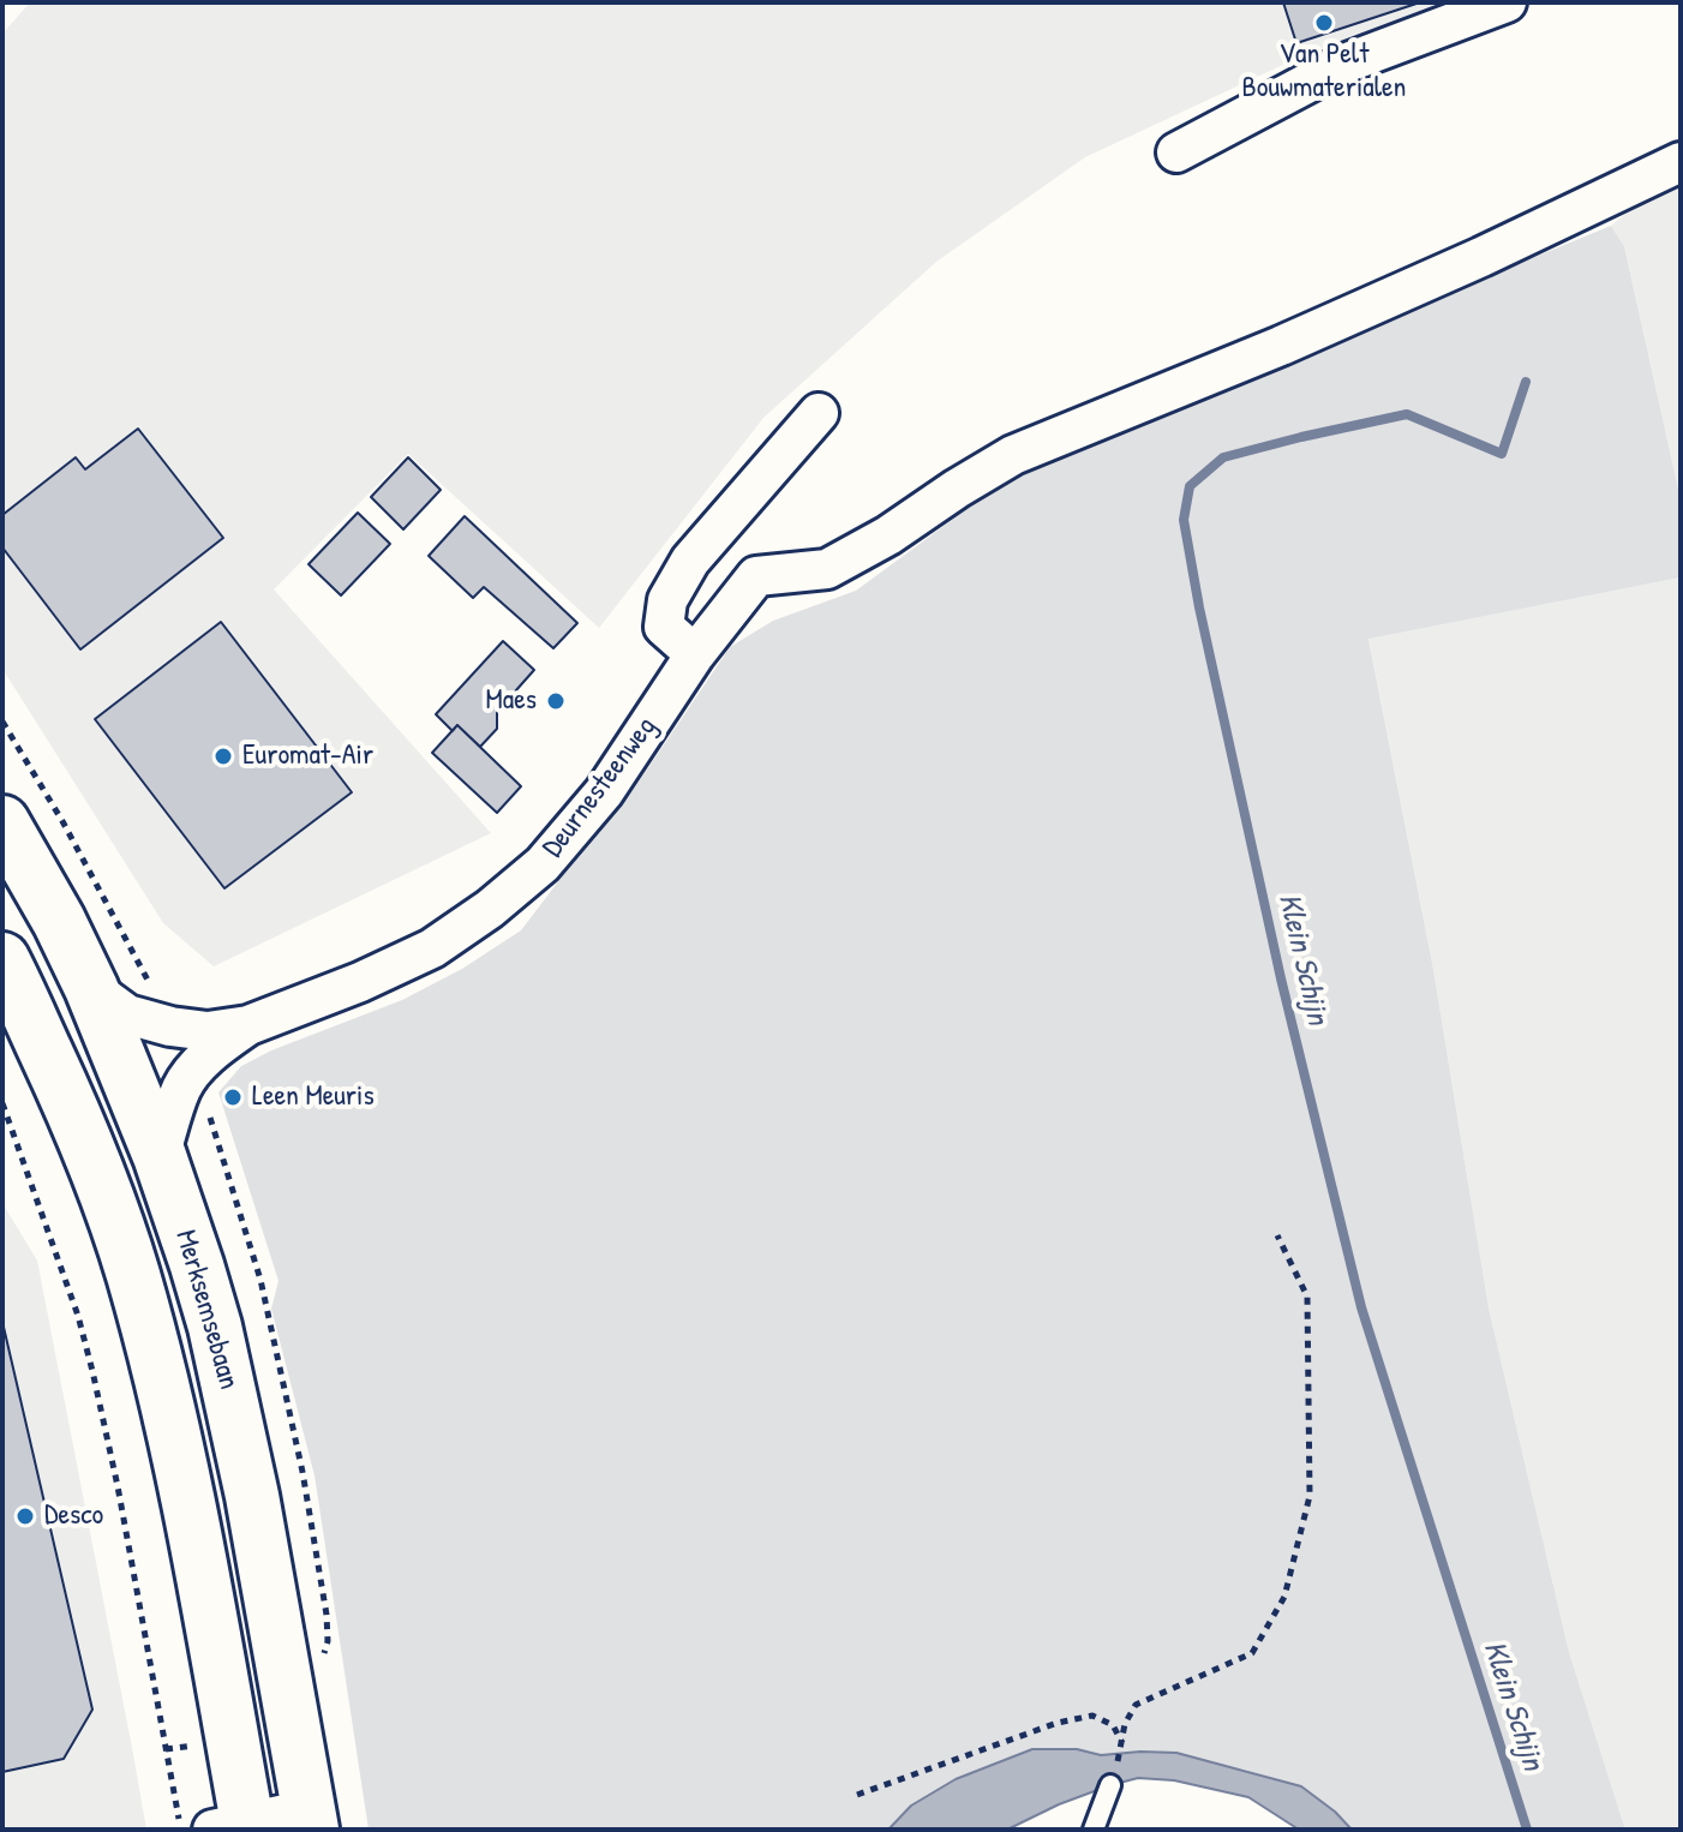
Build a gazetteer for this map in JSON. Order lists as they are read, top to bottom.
{
  "streets": {
    "main road": ["Merksemsebaan"],
    "street": ["Deurnesteenweg"]
  },
  "crossings": [
    ["Deurnesteenweg", "Merksemsebaan"]
  ],
  "water": ["Klein Schijn"],
  "places": [
    "Van Pelt Bouwmaterialen",
    "Maes",
    "Euromat-Air",
    "Leen Meuris",
    "Desco"
  ]
}
